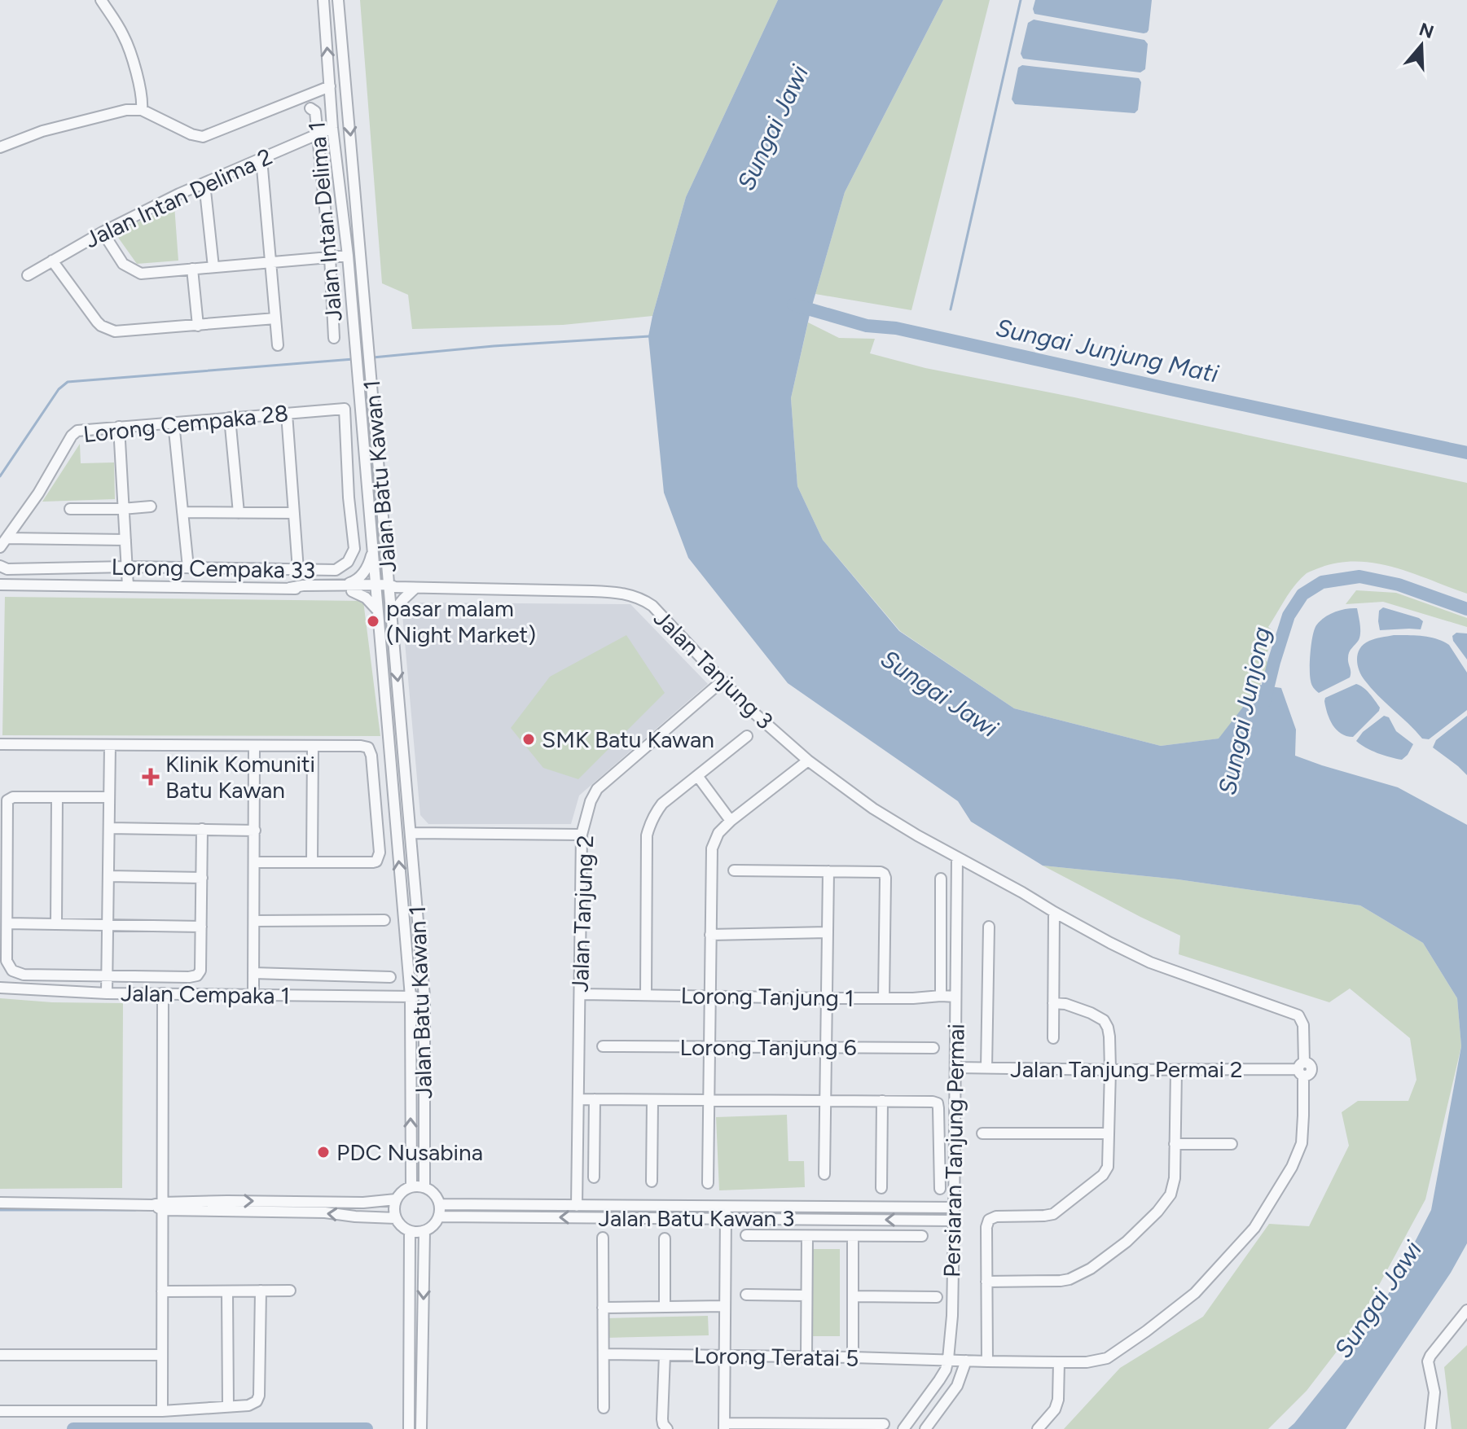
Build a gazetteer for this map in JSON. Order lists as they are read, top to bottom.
{
  "streets": {
    "street": [
      "Jalan Intan Delima 2",
      "Jalan Intan Delima 1",
      "Lorong Cempaka 28",
      "Jalan Batu Kawan 1",
      "Lorong Cempaka 33",
      "Jalan Tanjung 3",
      "Jalan Tanjung 2",
      "Jalan Cempaka 1",
      "Lorong Tanjung 1",
      "Lorong Tanjung 6",
      "Jalan Tanjung Permai 2",
      "Persiaran Tanjung Permai",
      "Jalan Batu Kawan 3",
      "Lorong Teratai 5"
    ]
  },
  "crossings": [
    ["Jalan Intan Delima 2", "Jalan Intan Delima 1"],
    ["Jalan Intan Delima 2", "Jalan Batu Kawan 1"],
    ["Lorong Cempaka 28", "Lorong Cempaka 33"],
    ["Jalan Batu Kawan 1", "Jalan Tanjung 3"],
    ["Jalan Batu Kawan 1", "Jalan Cempaka 1"],
    ["Jalan Batu Kawan 1", "Jalan Batu Kawan 3"],
    ["Jalan Tanjung 3", "Jalan Tanjung 2"],
    ["Jalan Tanjung 3", "Persiaran Tanjung Permai"],
    ["Jalan Tanjung 3", "Lorong Teratai 5"],
    ["Jalan Tanjung 2", "Lorong Tanjung 1"],
    ["Jalan Tanjung 2", "Jalan Batu Kawan 3"],
    ["Lorong Tanjung 1", "Persiaran Tanjung Permai"],
    ["Jalan Tanjung Permai 2", "Persiaran Tanjung Permai"],
    ["Jalan Tanjung Permai 2", "Lorong Teratai 5"],
    ["Persiaran Tanjung Permai", "Jalan Batu Kawan 3"],
    ["Persiaran Tanjung Permai", "Lorong Teratai 5"]
  ],
  "water": ["Sungai Jawi", "Sungai Junjung Mati", "Sungai Junjong"],
  "places": {
    "other": ["pasar malam (Night Market)", "SMK Batu Kawan", "PDC Nusabina"],
    "health": ["Klinik Komuniti Batu Kawan"]
  },
  "north": "top"
}
